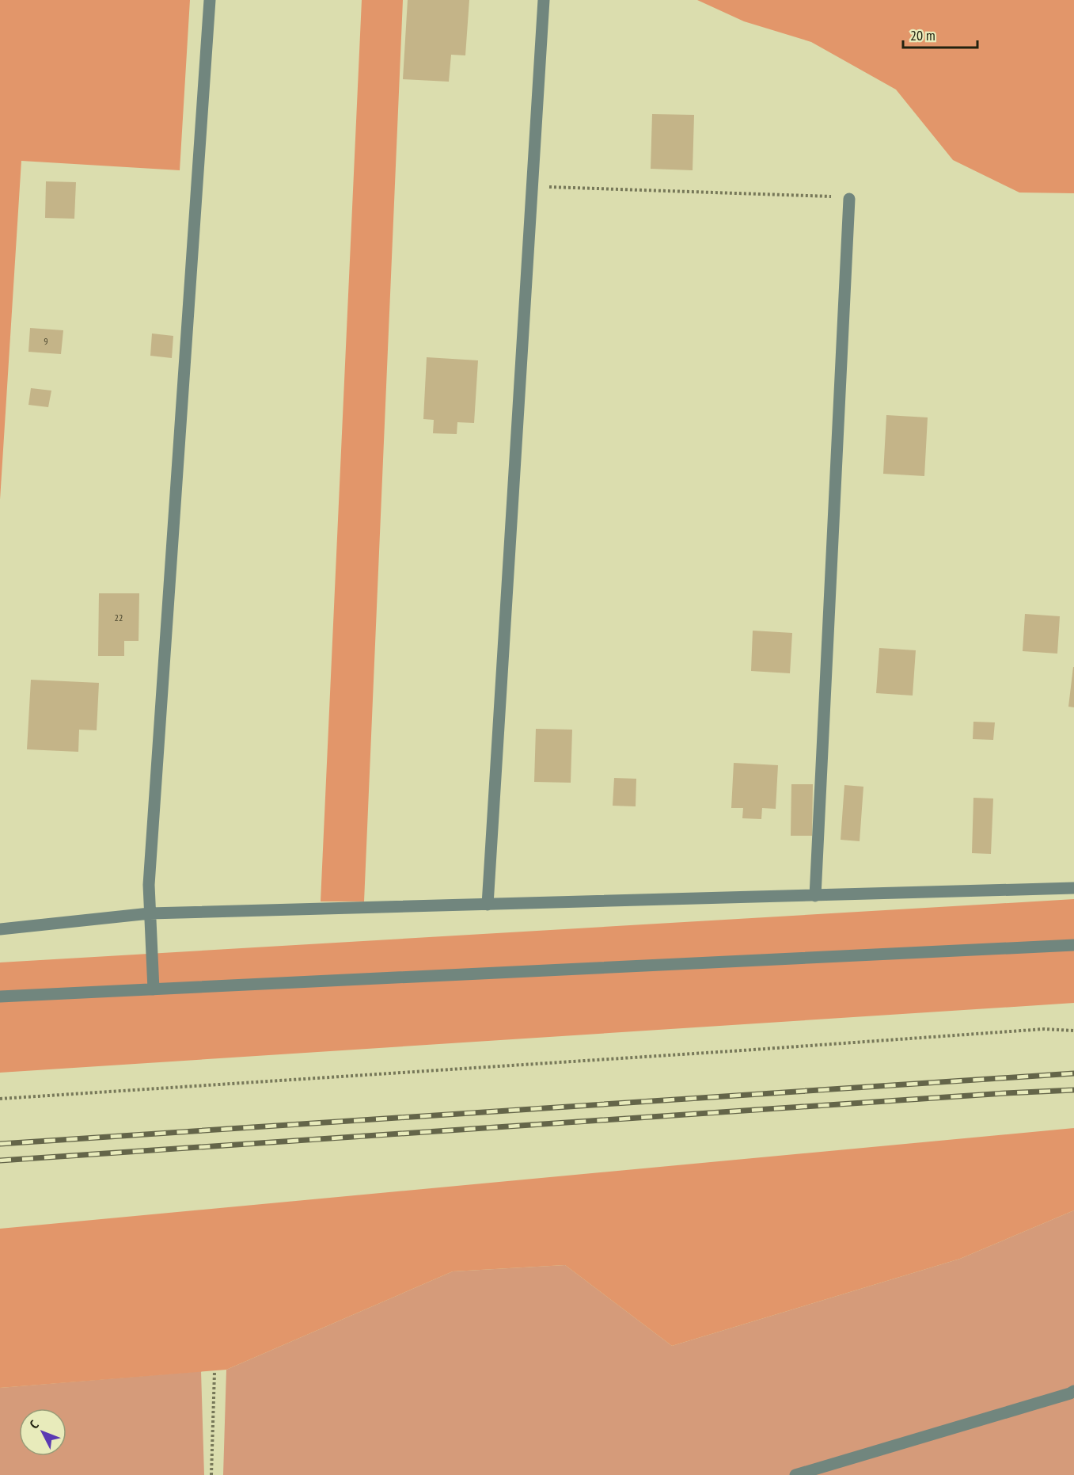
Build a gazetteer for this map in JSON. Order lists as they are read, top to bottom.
{
  "house_numbers": ["9", "22"],
  "scale_bar": "20 m",
  "north": "top left"
}
